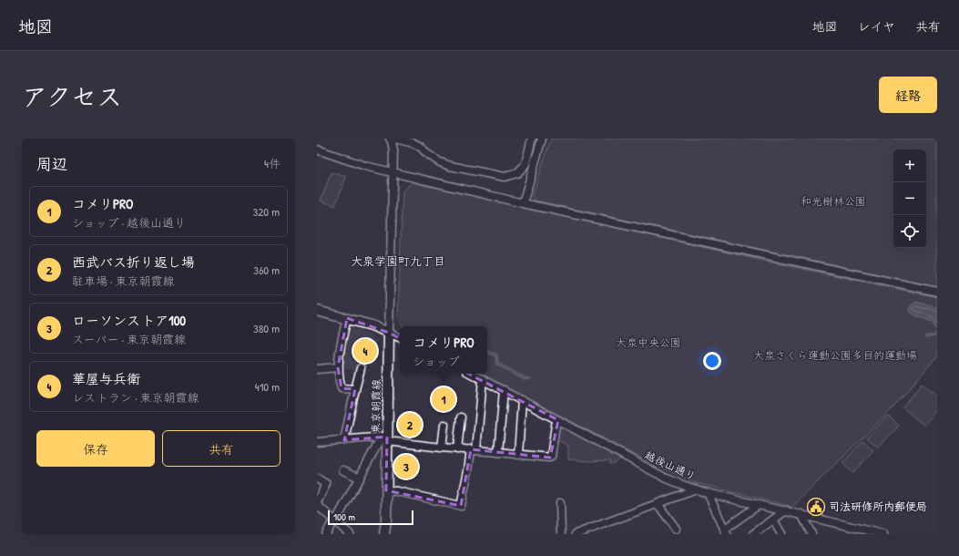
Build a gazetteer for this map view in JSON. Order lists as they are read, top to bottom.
{
  "streets": {
    "main road": ["東京朝霞線"],
    "street": ["越後山通り"]
  },
  "districts": ["大泉学園町九丁目"],
  "parks": ["和光樹林公園", "大泉中央公園", "大泉さくら運動公園多目的運動場"],
  "places": {
    "public building": ["司法研修所内郵便局"]
  },
  "scale_bar": "100 m",
  "page": {
    "header": "地図",
    "nav": ["地図", "レイヤ", "共有"],
    "title": "アクセス",
    "buttons": [
      "経路",
      ["保存", "共有"]
    ],
    "heading": ["周辺", "4件"],
    "map_buttons": ["+", "−"],
    "list": [
      {
        "mark": "1",
        "name": "コメリPRO",
        "note": "ショップ · 越後山通り",
        "value": "320 m"
      },
      {
        "mark": "2",
        "name": "西武バス折り返し場",
        "note": "駐車場 · 東京朝霞線",
        "value": "360 m"
      },
      {
        "mark": "3",
        "name": "ローソンストア100",
        "note": "スーパー · 東京朝霞線",
        "value": "380 m"
      },
      {
        "mark": "4",
        "name": "華屋与兵衛",
        "note": "レストラン · 東京朝霞線",
        "value": "410 m"
      }
    ],
    "popup": ["コメリPRO", "ショップ"],
    "pins": [
      "4",
      "1",
      "2",
      "3"
    ],
    "scale": "100 m"
  }
}
